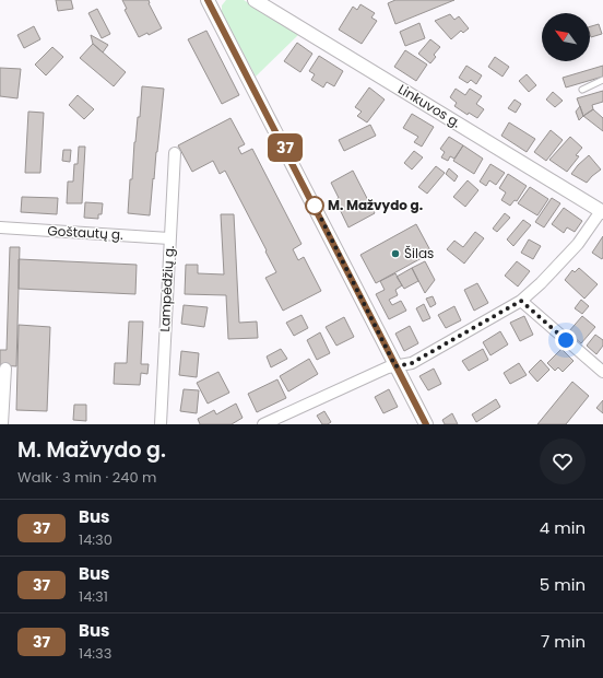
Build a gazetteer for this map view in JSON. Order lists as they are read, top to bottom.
{
  "streets": {
    "street": ["Linkuvos g.", "Goštautų g.", "Lampėdžių g."]
  },
  "crossings": [
    ["Goštautų g.", "Lampėdžių g."]
  ],
  "places": ["M. Mažvydo g.", "Šilas"],
  "lines": ["bus line 37"],
  "north": "top left",
  "page": {
    "on_map": "37",
    "heading": ["M. Mažvydo g.", "Walk · 3 min · 240 m"],
    "list": [
      {
        "mark": "37",
        "name": "Bus",
        "note": "14:30",
        "value": "4 min"
      },
      {
        "mark": "37",
        "name": "Bus",
        "note": "14:31",
        "value": "5 min"
      },
      {
        "mark": "37",
        "name": "Bus",
        "note": "14:33",
        "value": "7 min"
      }
    ]
  }
}
